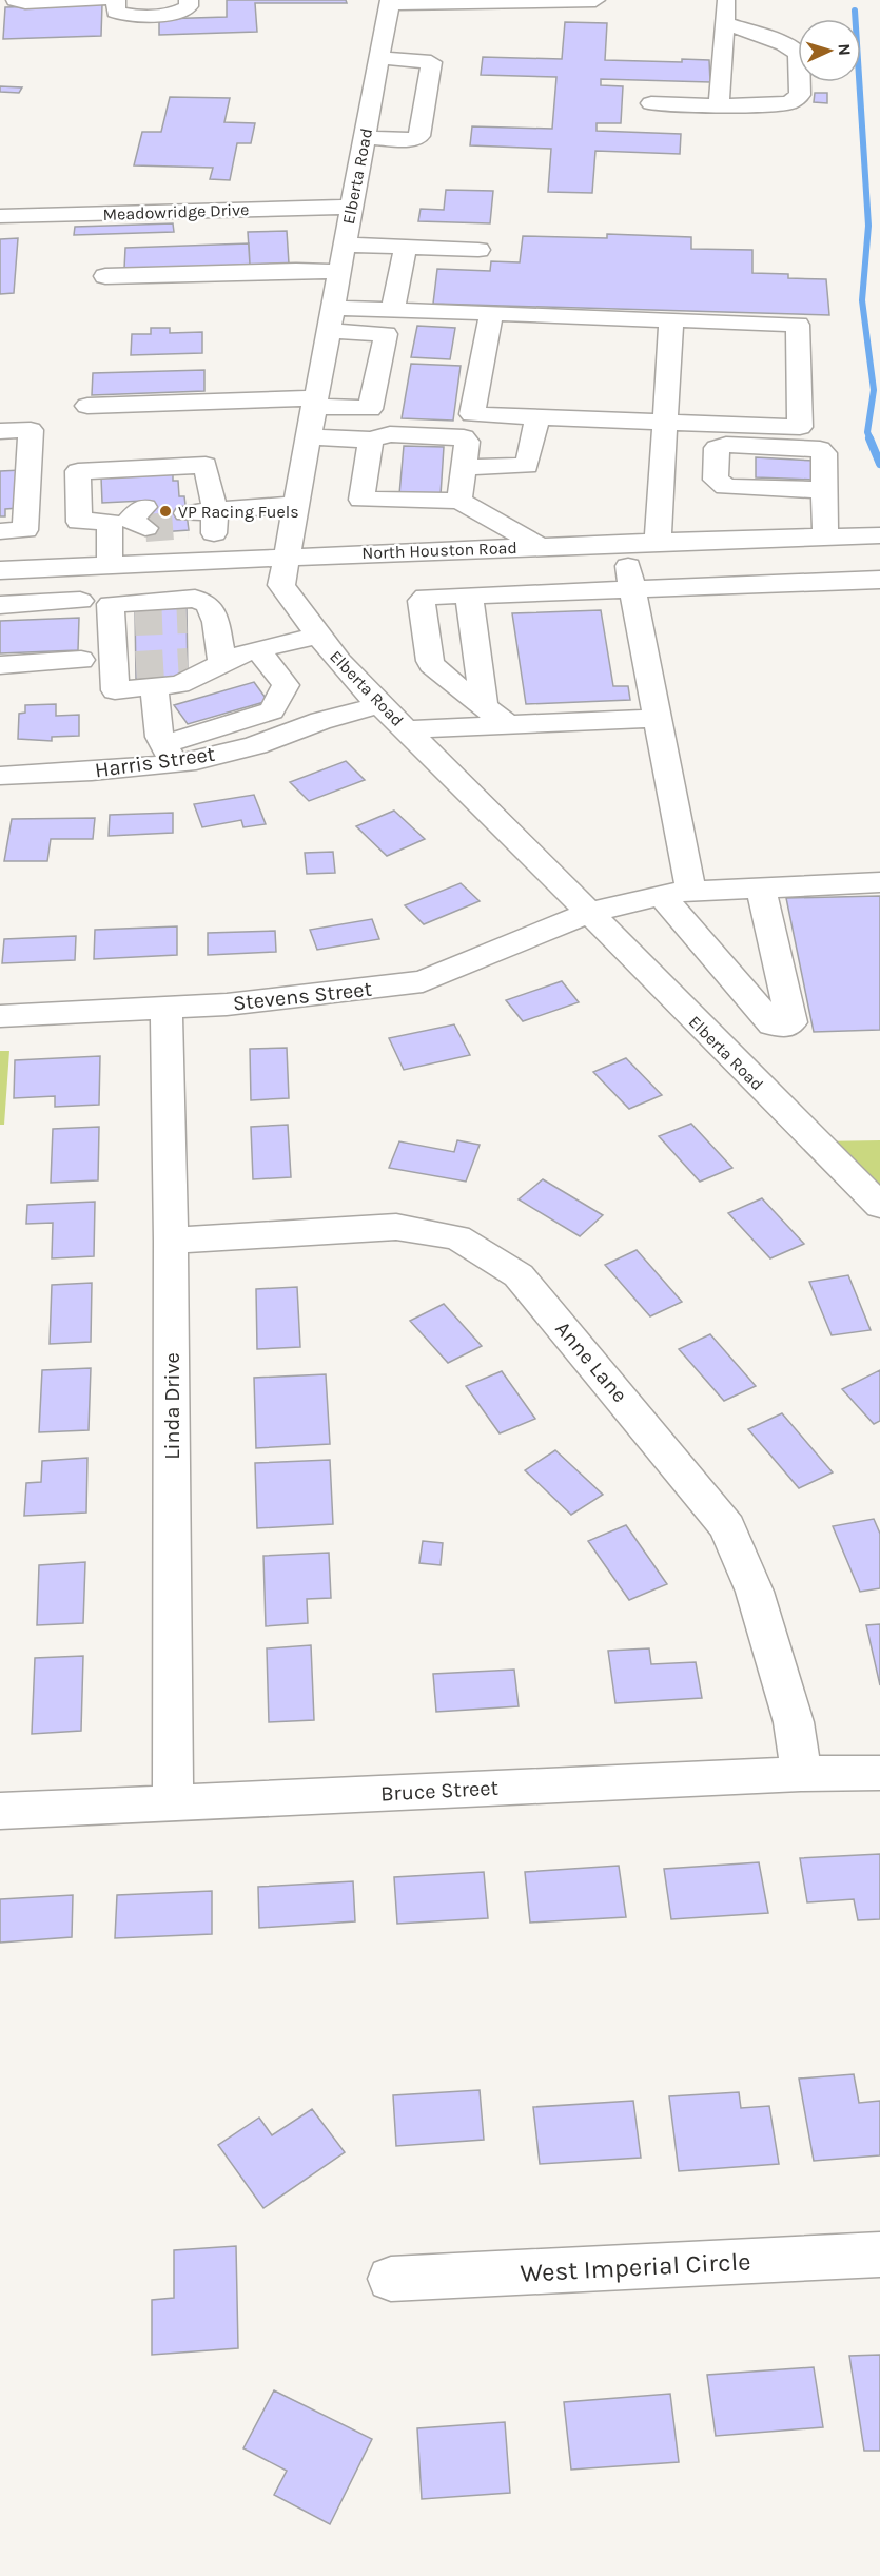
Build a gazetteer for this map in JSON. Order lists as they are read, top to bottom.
{
  "streets": {
    "street": [
      "Elberta Road",
      "Meadowridge Drive",
      "North Houston Road",
      "Harris Street",
      "Stevens Street",
      "Anne Lane",
      "Linda Drive",
      "Bruce Street",
      "West Imperial Circle"
    ]
  },
  "crossings": [
    ["Elberta Road", "Meadowridge Drive"],
    ["Elberta Road", "North Houston Road"],
    ["Elberta Road", "Harris Street"],
    ["Elberta Road", "Stevens Street"],
    ["Stevens Street", "Linda Drive"],
    ["Anne Lane", "Linda Drive"],
    ["Anne Lane", "Bruce Street"],
    ["Linda Drive", "Bruce Street"]
  ],
  "places": ["VP Racing Fuels"],
  "north": "right"
}
